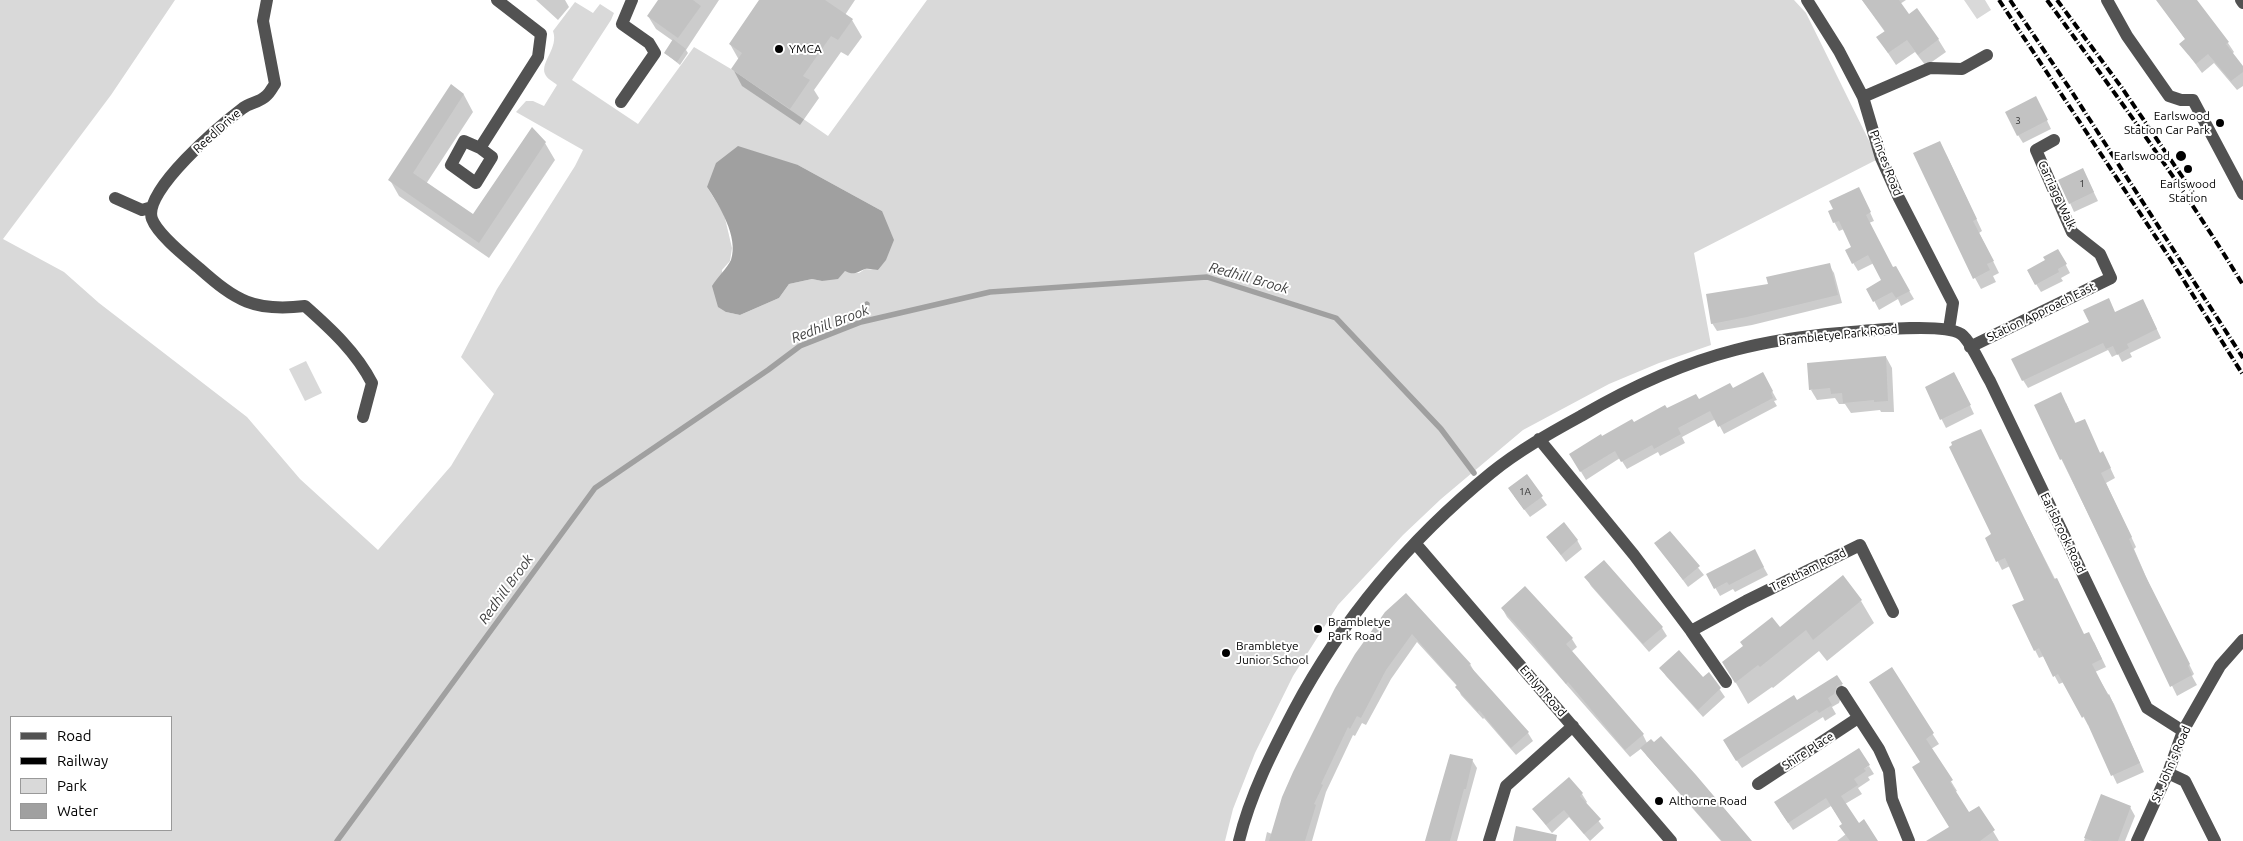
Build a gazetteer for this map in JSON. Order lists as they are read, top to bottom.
{
  "streets": {
    "street": [
      "Reed Drive",
      "Princes Road",
      "Carriage Walk",
      "Station Approach East",
      "Brambletye Park Road",
      "Earlsbrook Road",
      "Trentham Road",
      "Emlyn Road",
      "Shire Place",
      "St. John's Road"
    ]
  },
  "crossings": [
    ["Princes Road", "Brambletye Park Road"],
    ["Princes Road", "Earlsbrook Road"],
    ["Carriage Walk", "Station Approach East"],
    ["Station Approach East", "Earlsbrook Road"],
    ["Brambletye Park Road", "Earlsbrook Road"],
    ["Brambletye Park Road", "Emlyn Road"],
    ["Earlsbrook Road", "St. John's Road"]
  ],
  "water": ["Redhill Brook"],
  "places": [
    "YMCA",
    "Earlswood Station Car Park",
    "Earlswood",
    "Earlswood Station",
    "Brambletye Park Road",
    "Brambletye Junior School",
    "Althorne Road"
  ],
  "house_numbers": ["3", "1", "1A"],
  "legend": [
    "Road",
    "Railway",
    "Park",
    "Water"
  ]
}
